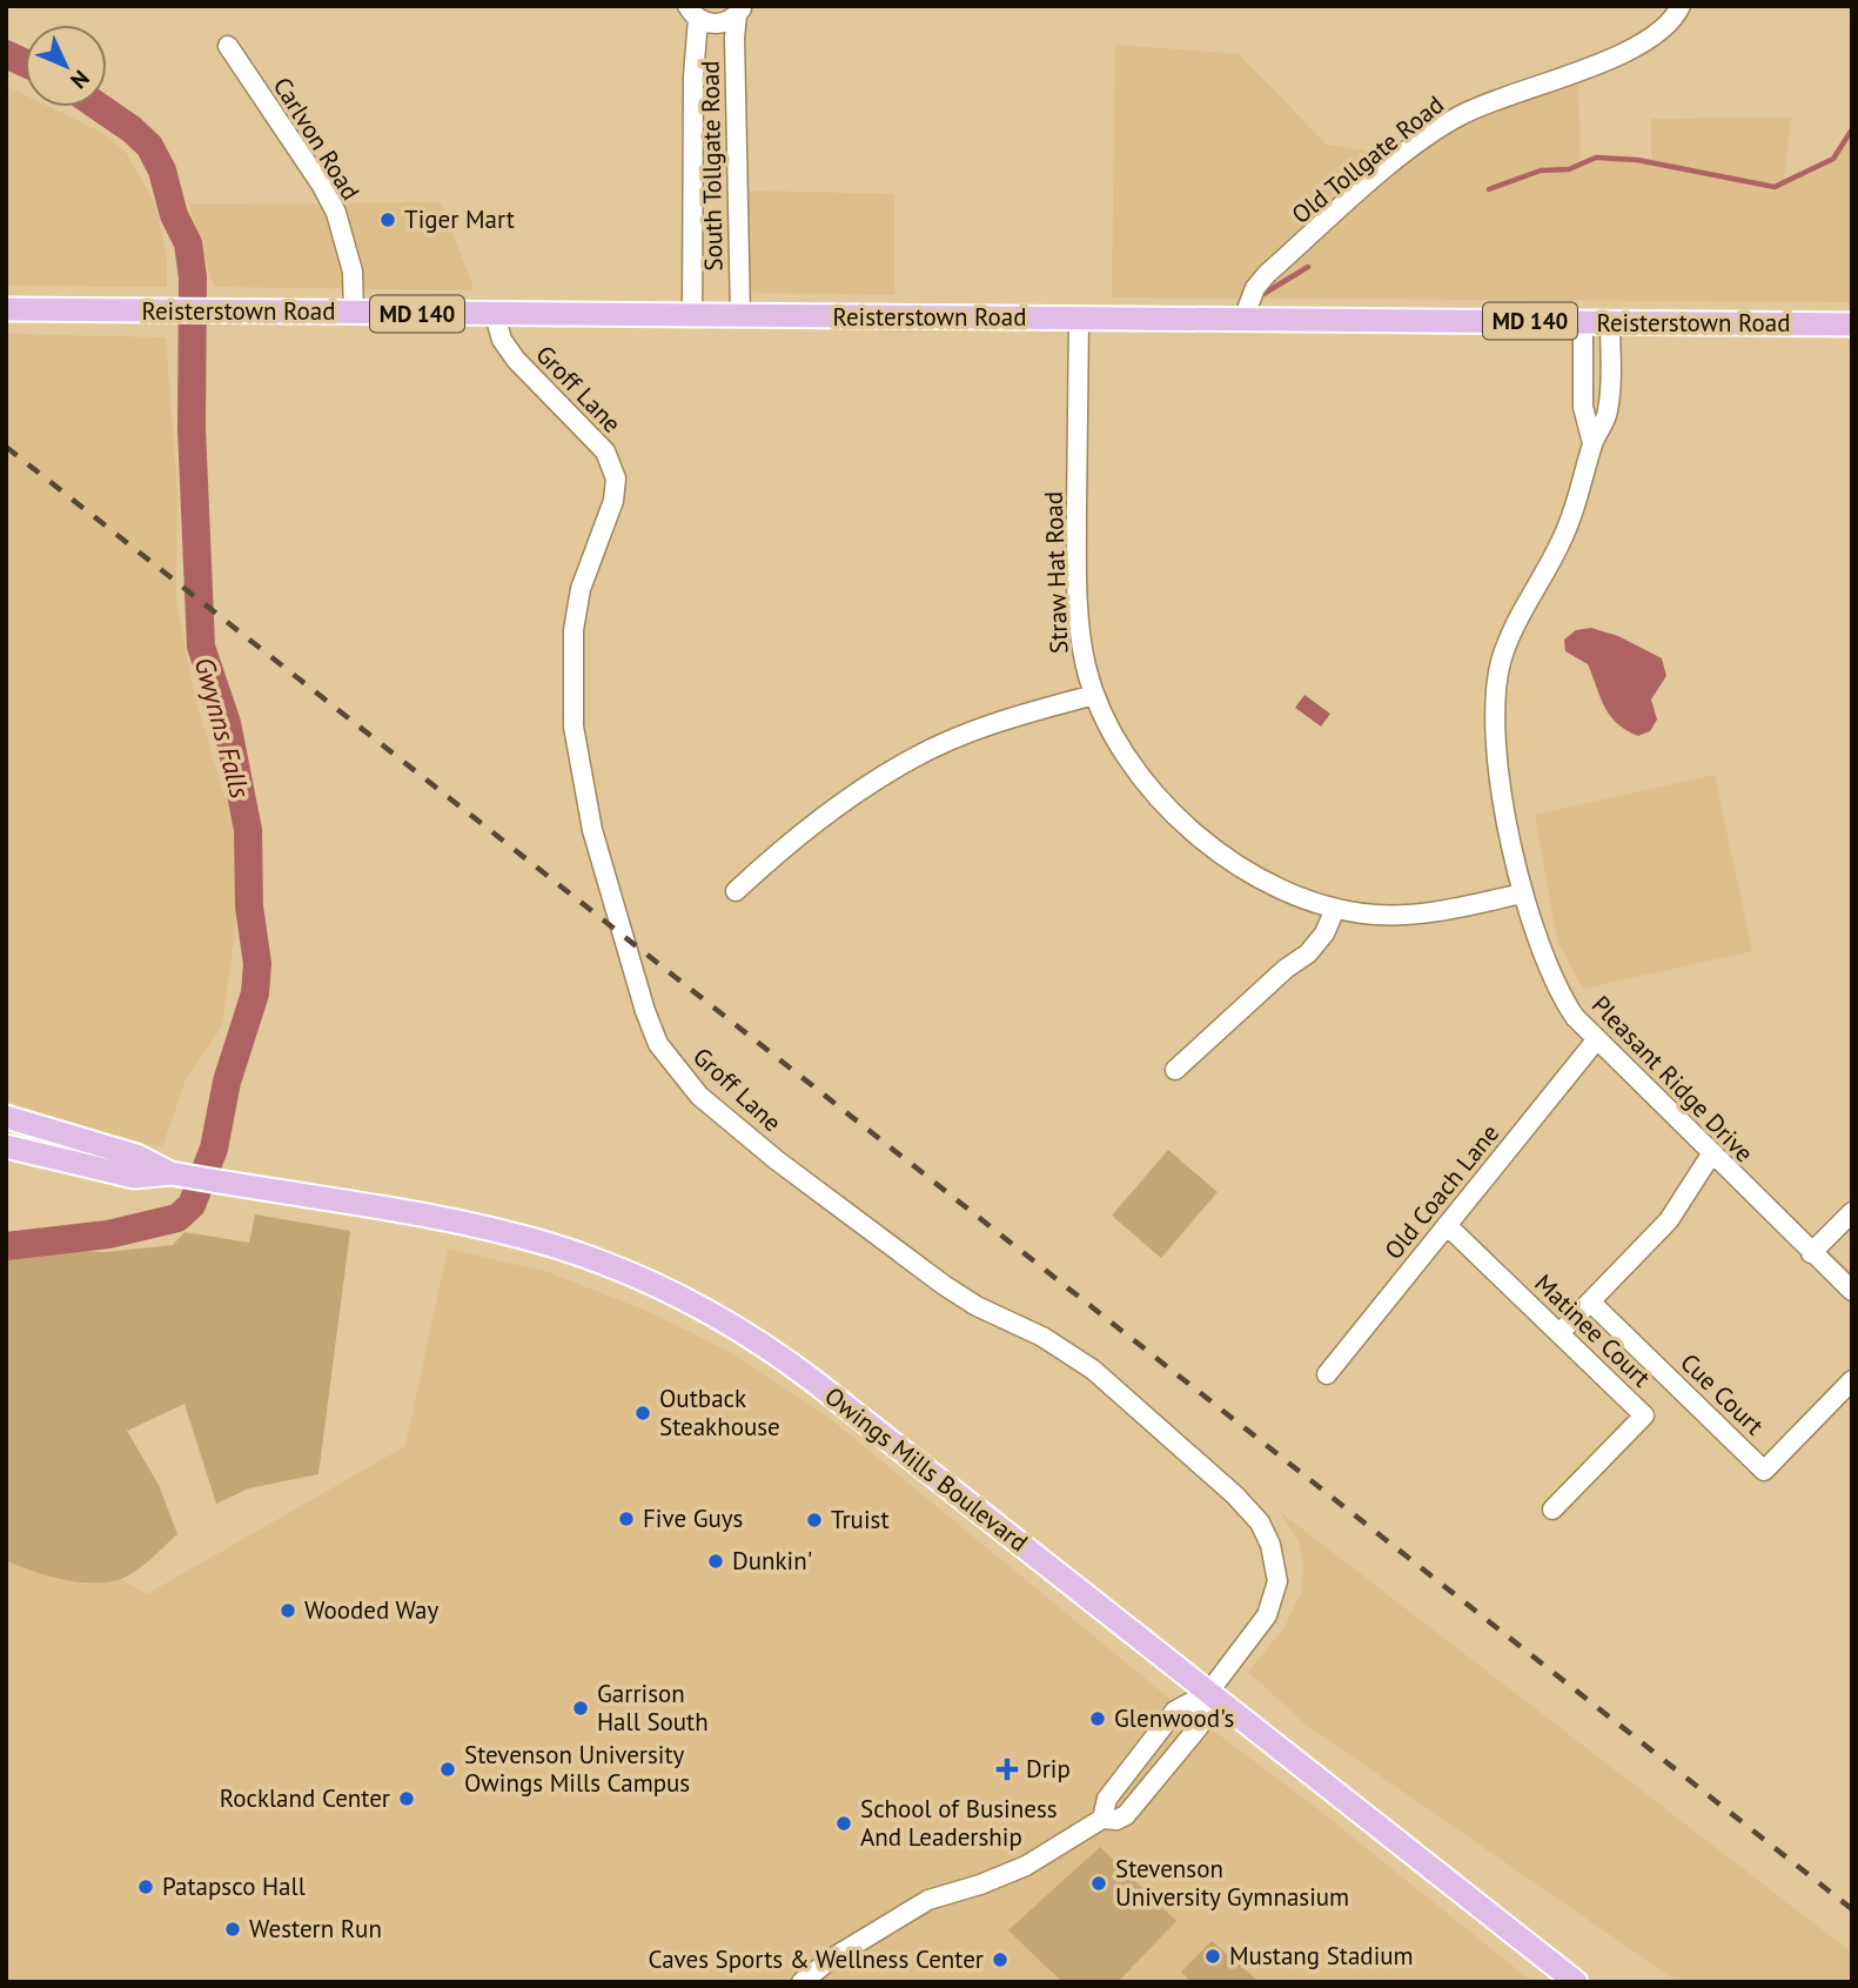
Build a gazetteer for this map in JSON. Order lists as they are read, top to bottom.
{
  "streets": {
    "main road": ["Reisterstown Road", "MD 140", "Owings Mills Boulevard"],
    "street": [
      "Carlvon Road",
      "Old Tollgate Road",
      "South Tollgate Road",
      "Groff Lane",
      "Straw Hat Road",
      "Pleasant Ridge Drive",
      "Old Coach Lane",
      "Matinee Court",
      "Cue Court"
    ]
  },
  "crossings": [
    ["Carlvon Road", "Reisterstown Road"],
    ["Old Tollgate Road", "Reisterstown Road"],
    ["South Tollgate Road", "Reisterstown Road"],
    ["Reisterstown Road", "Groff Lane"],
    ["Reisterstown Road", "Straw Hat Road"],
    ["Reisterstown Road", "Pleasant Ridge Drive"],
    ["Groff Lane", "Owings Mills Boulevard"],
    ["Straw Hat Road", "Pleasant Ridge Drive"],
    ["Pleasant Ridge Drive", "Old Coach Lane"],
    ["Old Coach Lane", "Matinee Court"]
  ],
  "water": ["Gwynns Falls"],
  "places": {
    "other": [
      "Tiger Mart",
      "Outback Steakhouse",
      "Five Guys",
      "Truist",
      "Dunkin'",
      "Wooded Way",
      "Garrison Hall South",
      "Glenwood's",
      "Stevenson University Owings Mills Campus",
      "Rockland Center",
      "School of Business And Leadership",
      "Stevenson University Gymnasium",
      "Patapsco Hall",
      "Western Run",
      "Mustang Stadium",
      "Caves Sports & Wellness Center"
    ],
    "health": ["Drip"]
  },
  "north": "bottom right"
}
